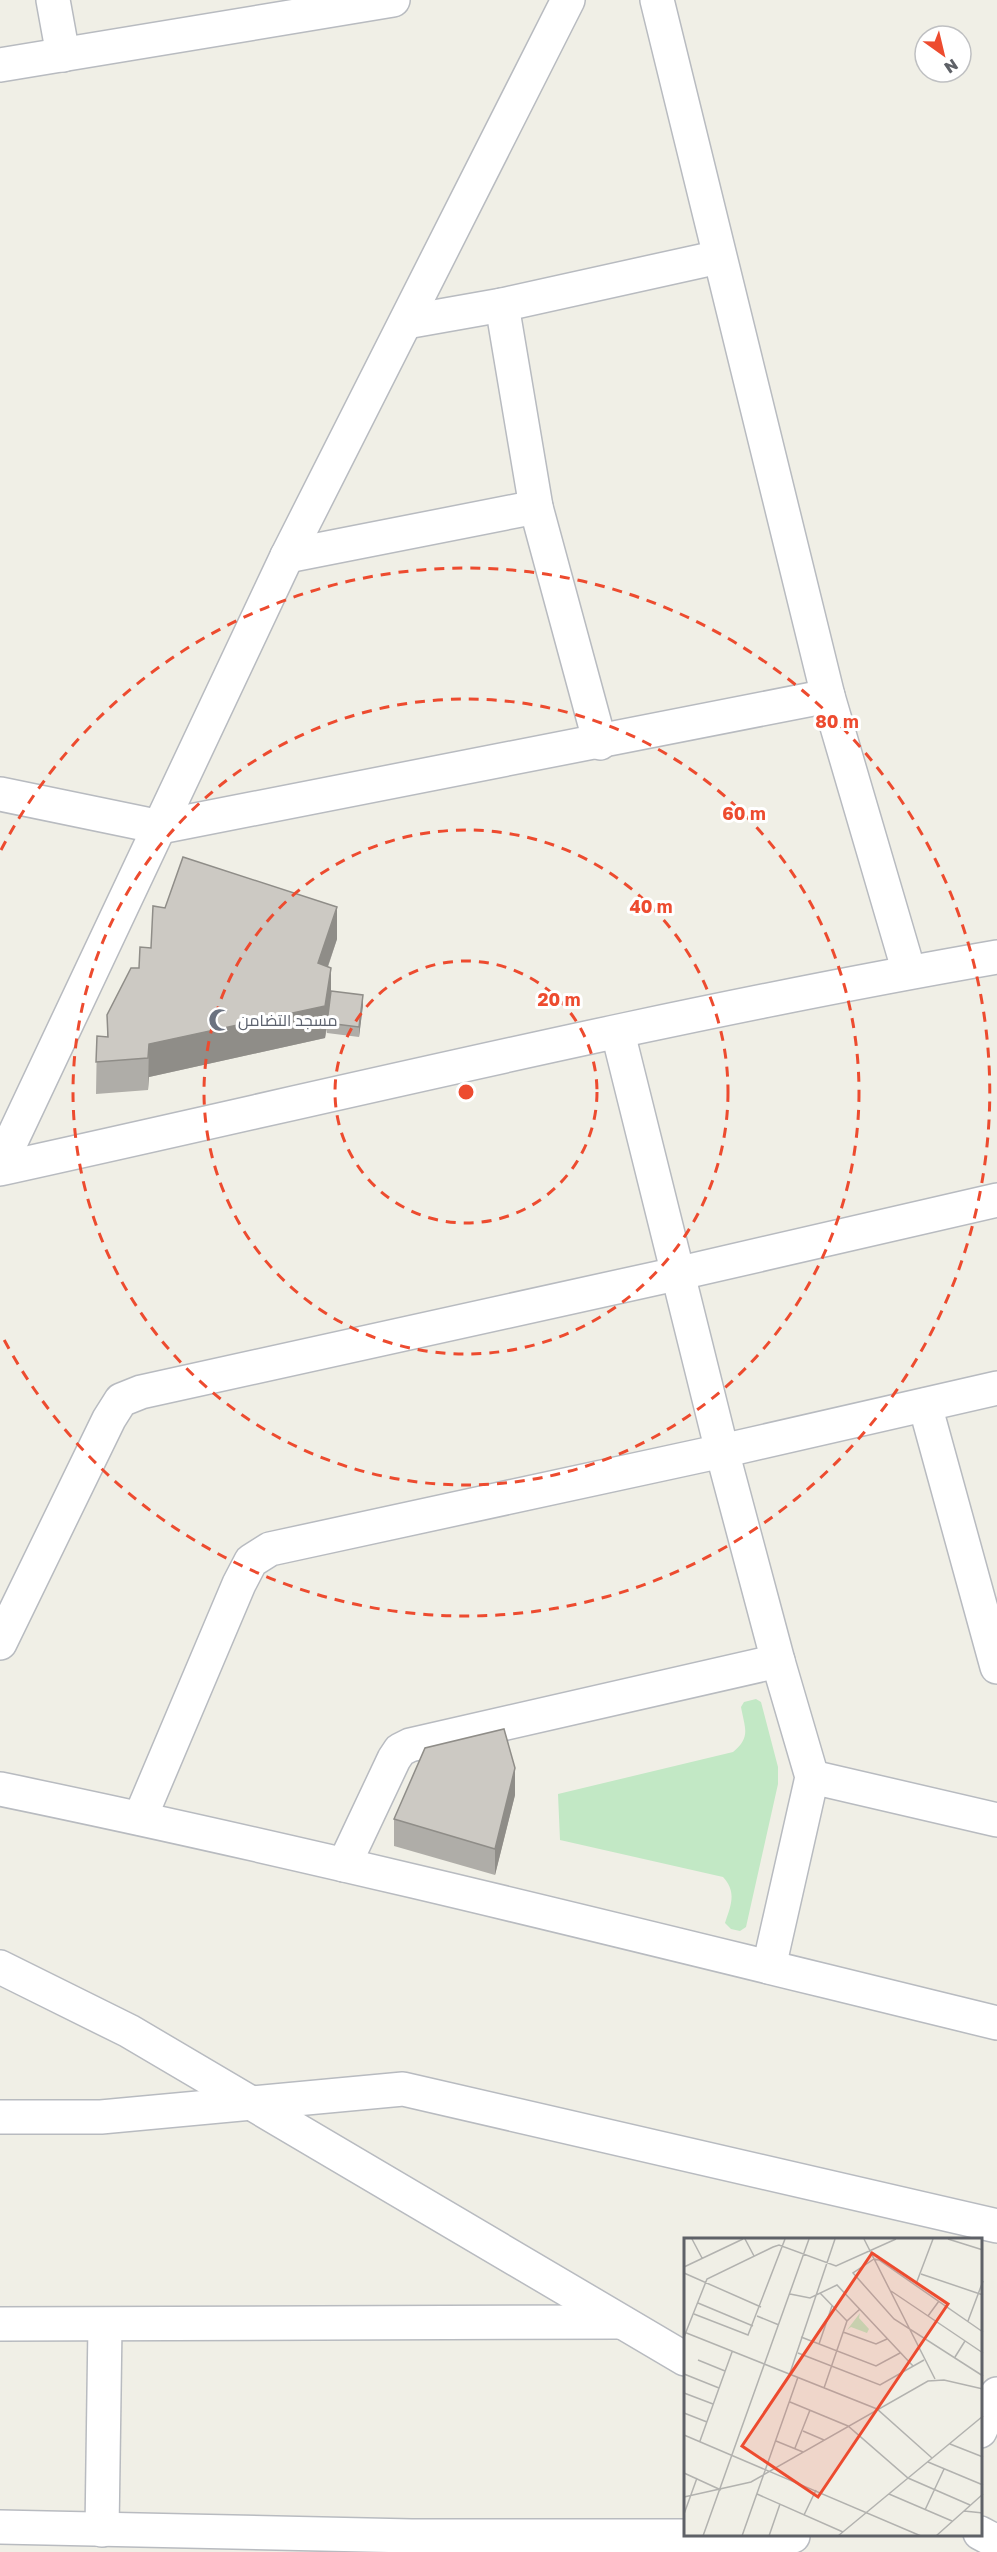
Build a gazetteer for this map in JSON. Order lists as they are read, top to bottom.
{
  "places": {
    "mosque": ["مسجد التضامن"]
  },
  "north": "bottom right",
  "rings": [
    "80 m",
    "60 m",
    "40 m",
    "20 m"
  ]
}
